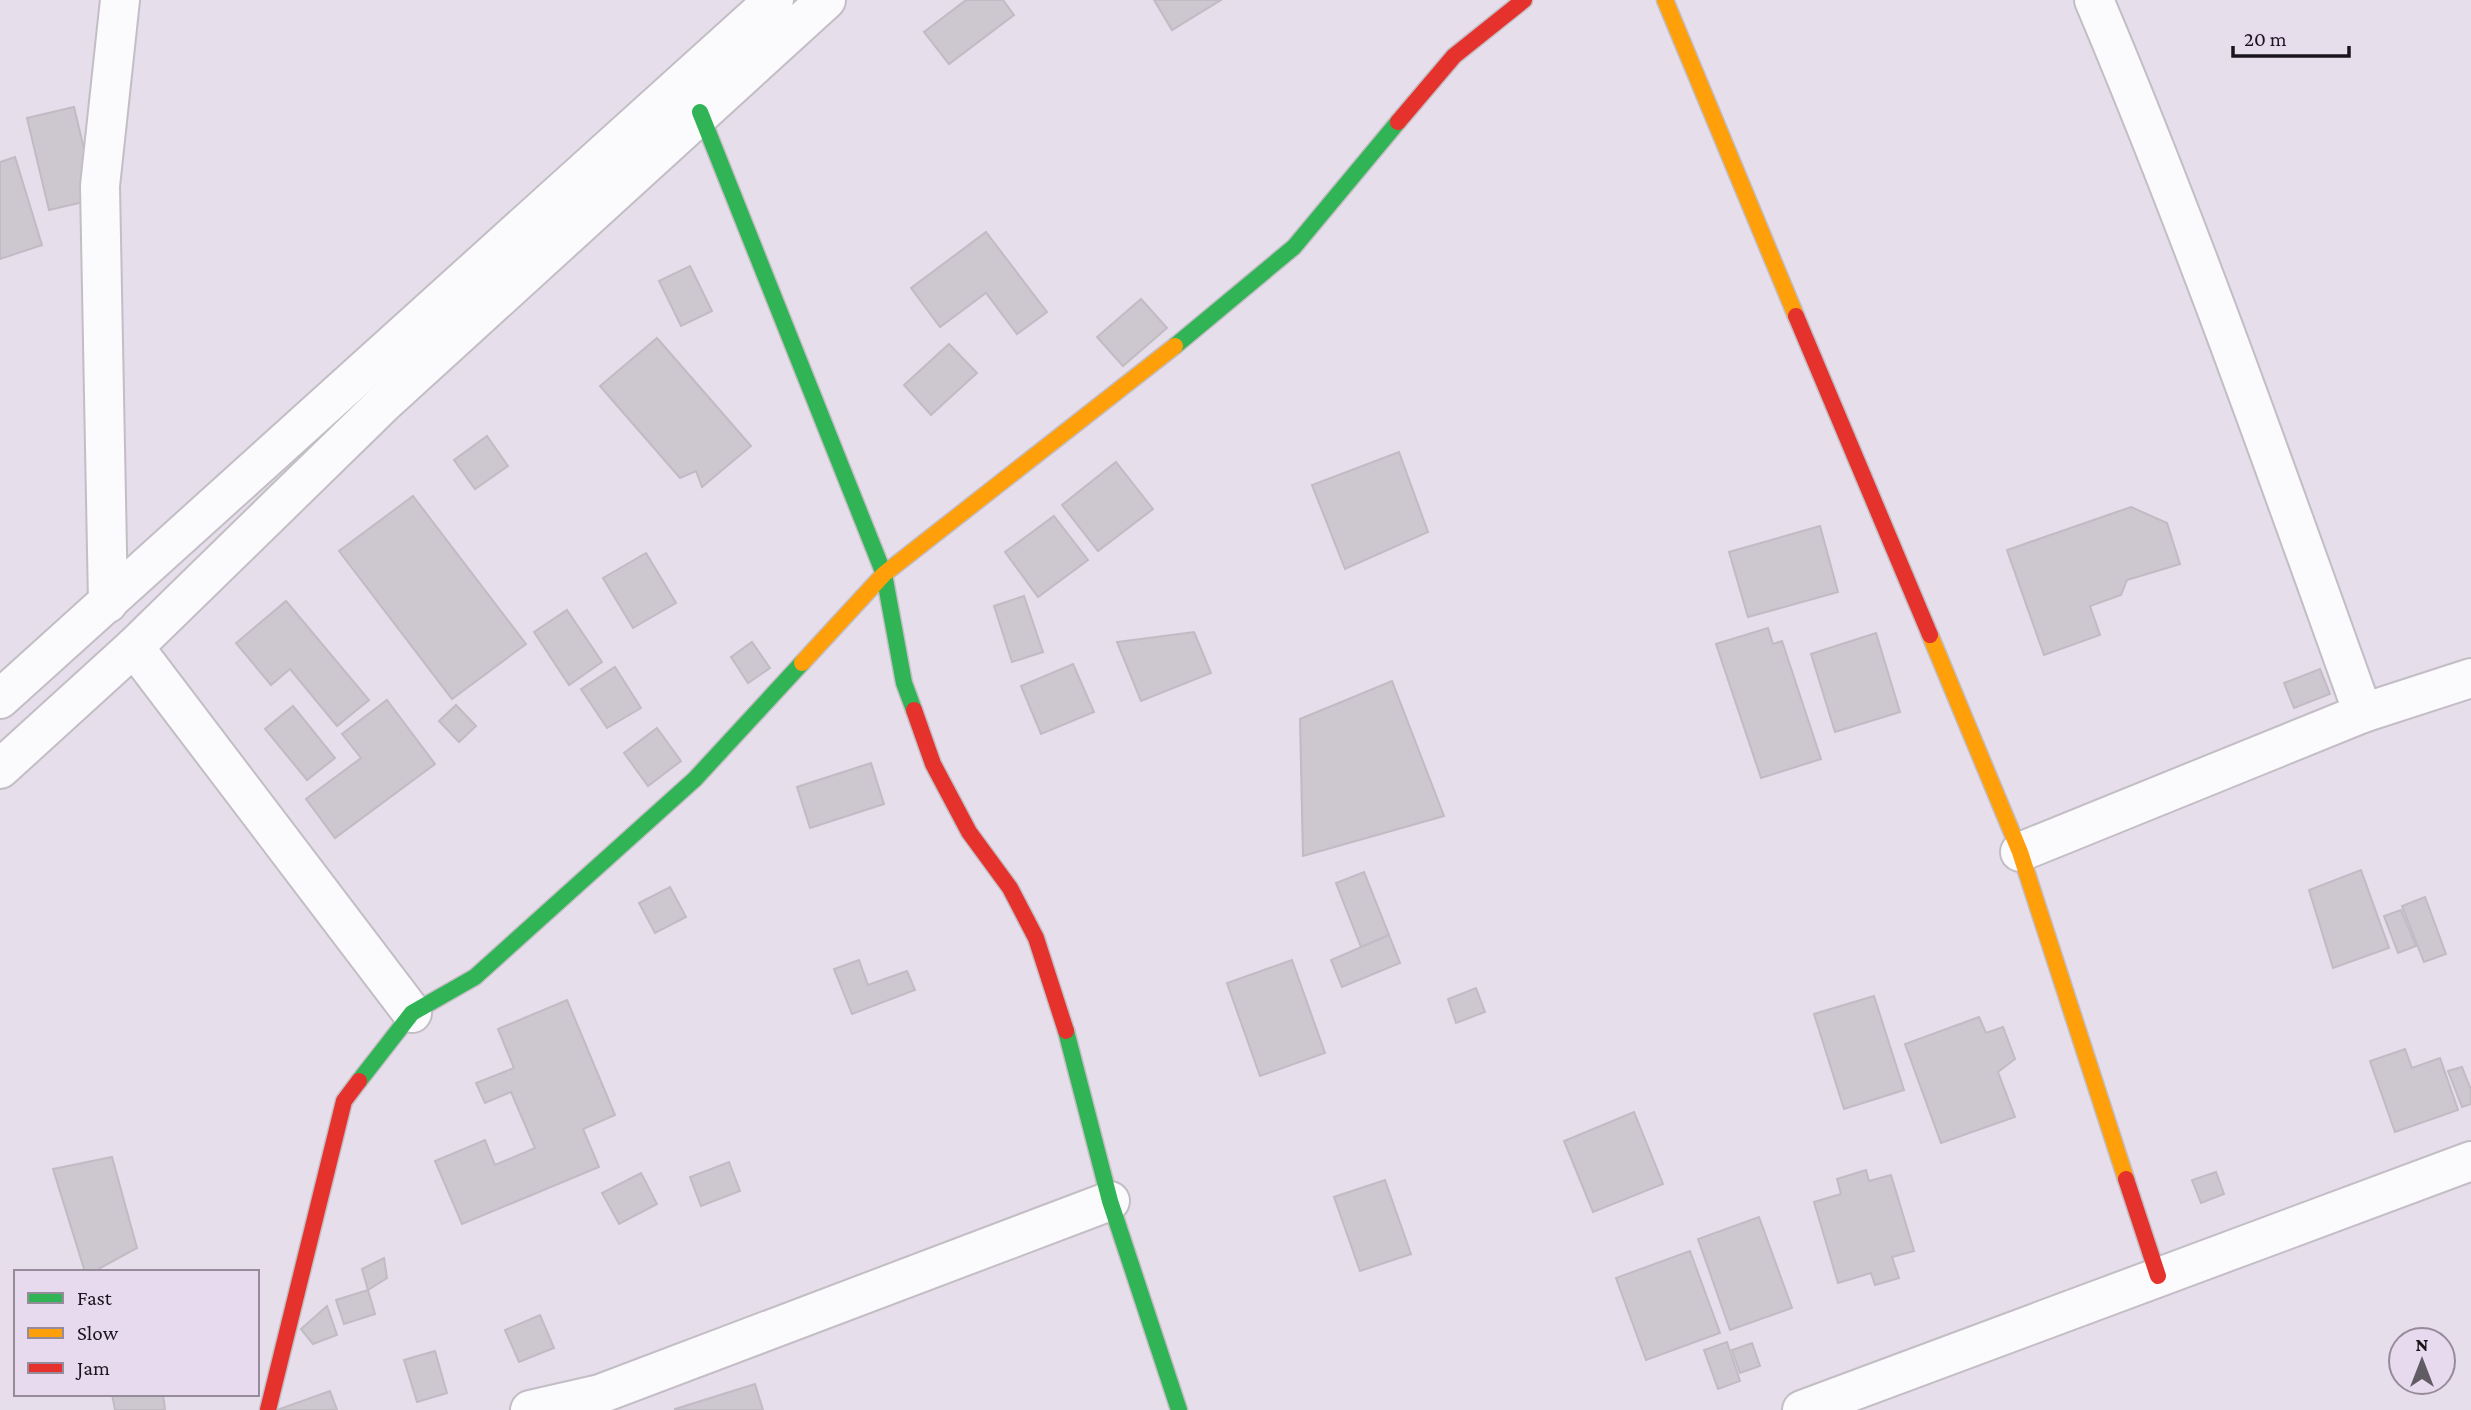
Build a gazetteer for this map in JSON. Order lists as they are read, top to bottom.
{
  "legend": ["Fast", "Slow", "Jam"],
  "scale_bar": "20 m",
  "north": "top"
}
